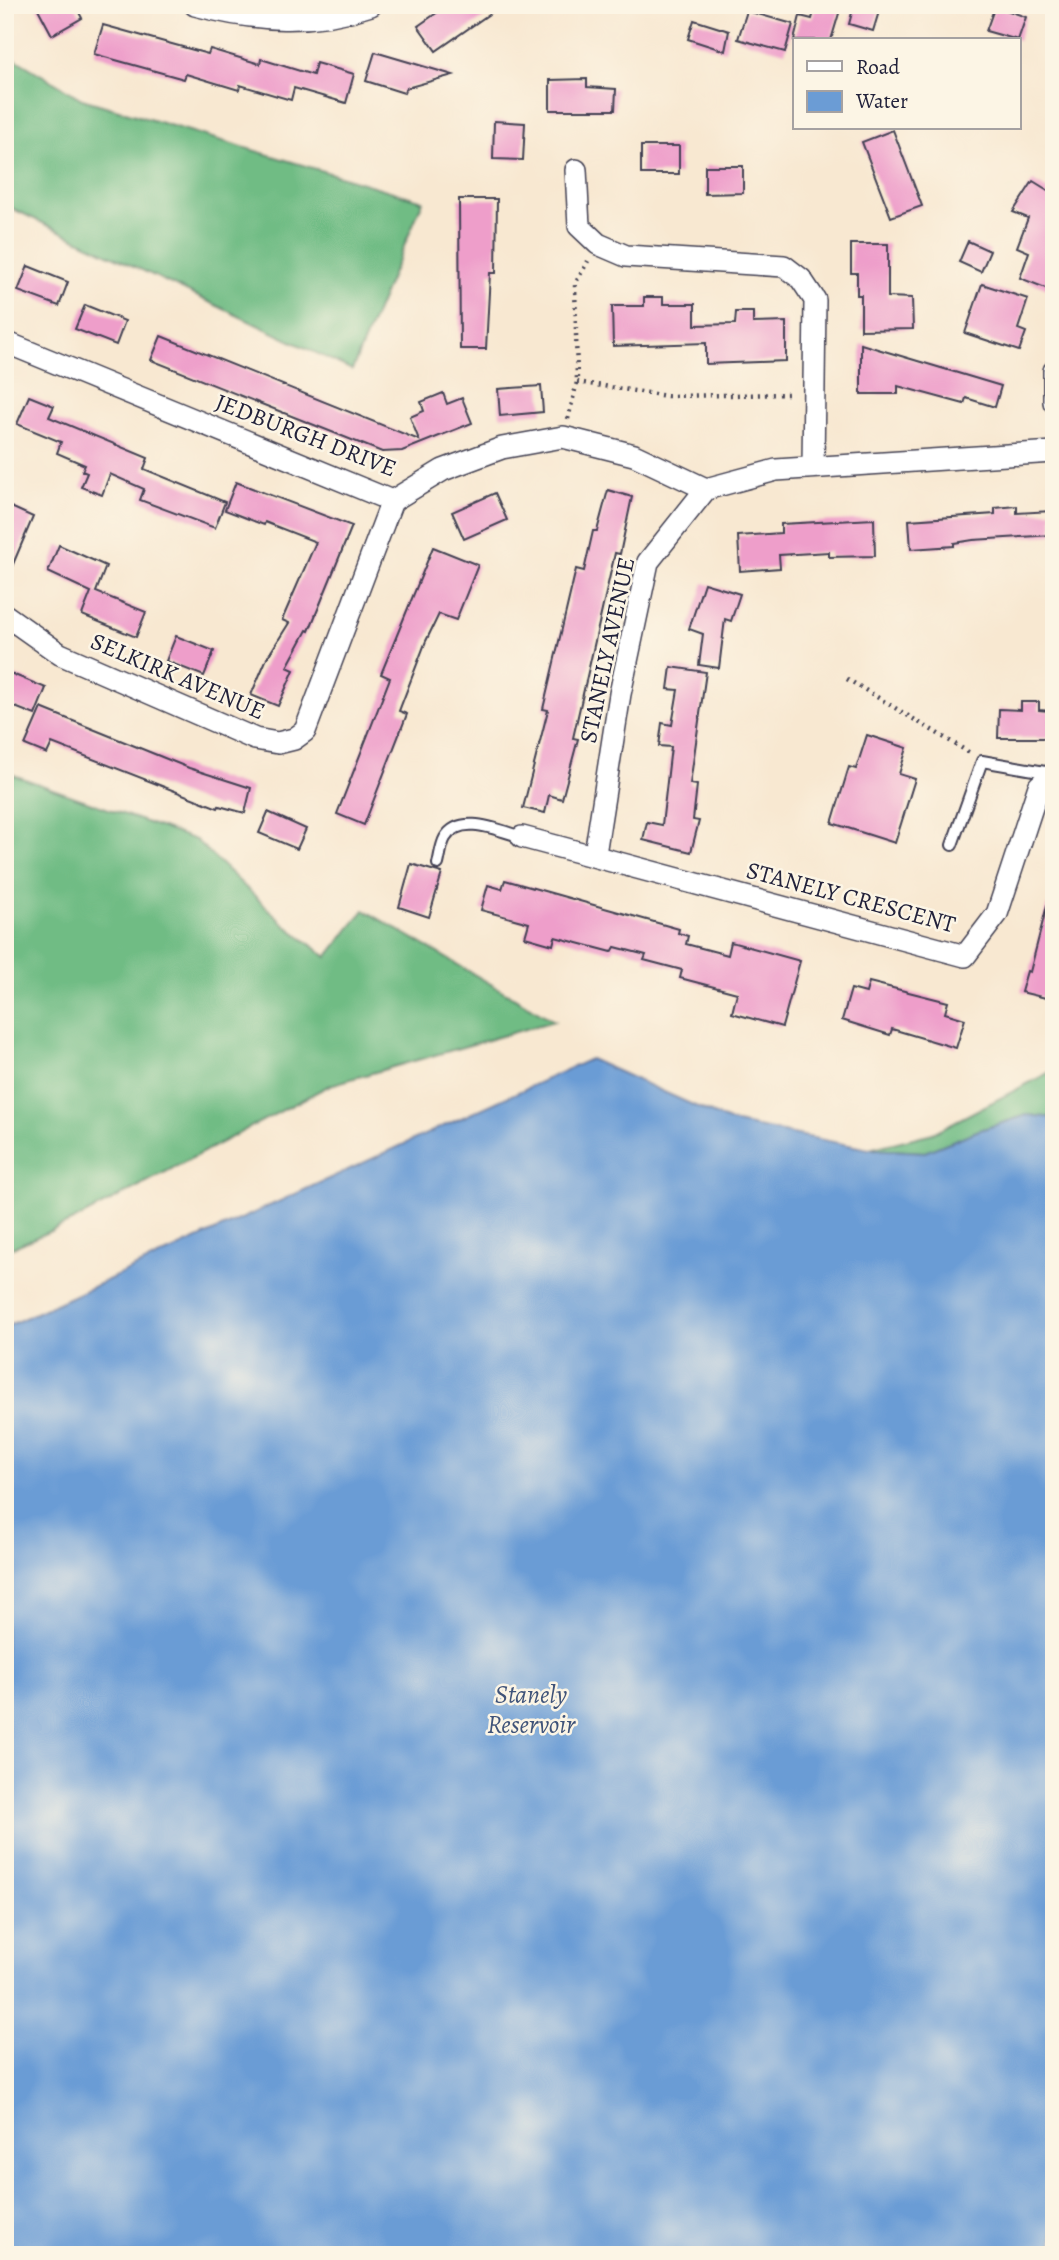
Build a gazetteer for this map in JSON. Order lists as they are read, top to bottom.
{
  "streets": {
    "street": [
      "JEDBURGH DRIVE",
      "STANELY AVENUE",
      "SELKIRK AVENUE",
      "STANELY CRESCENT"
    ]
  },
  "crossings": [
    ["JEDBURGH DRIVE", "STANELY AVENUE"],
    ["JEDBURGH DRIVE", "SELKIRK AVENUE"],
    ["STANELY AVENUE", "STANELY CRESCENT"]
  ],
  "water": ["Stanely Reservoir"],
  "legend": ["Road", "Water"]
}
